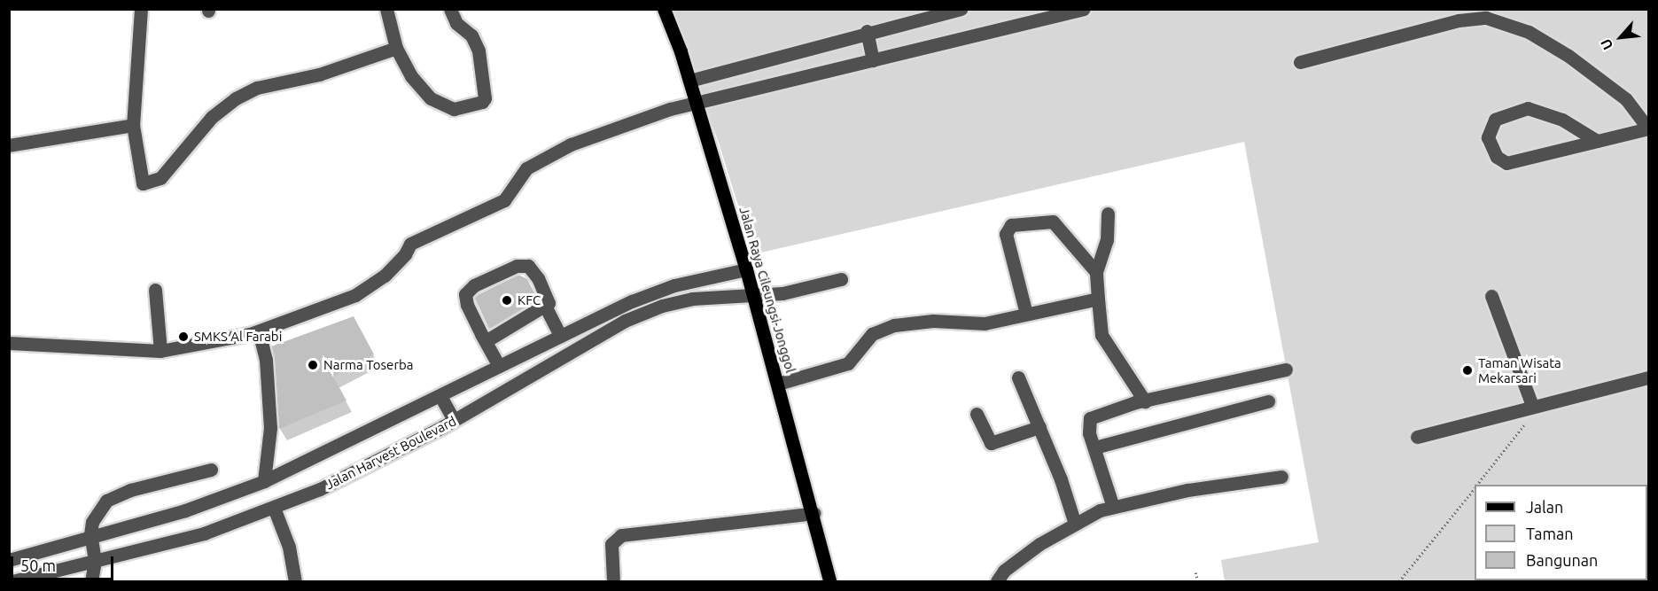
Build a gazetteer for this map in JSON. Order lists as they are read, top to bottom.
{
  "streets": {
    "main road": ["Jalan Raya Cileungsi-Jonggol"],
    "street": ["Jalan Harvest Boulevard"]
  },
  "crossings": [
    ["Jalan Raya Cileungsi-Jonggol", "Jalan Harvest Boulevard"]
  ],
  "places": [
    "KFC",
    "SMKS Al Farabi",
    "Narma Toserba",
    "Taman Wisata Mekarsari"
  ],
  "legend": ["Jalan", "Taman", "Bangunan"],
  "scale_bar": "50 m",
  "north": "bottom left"
}
